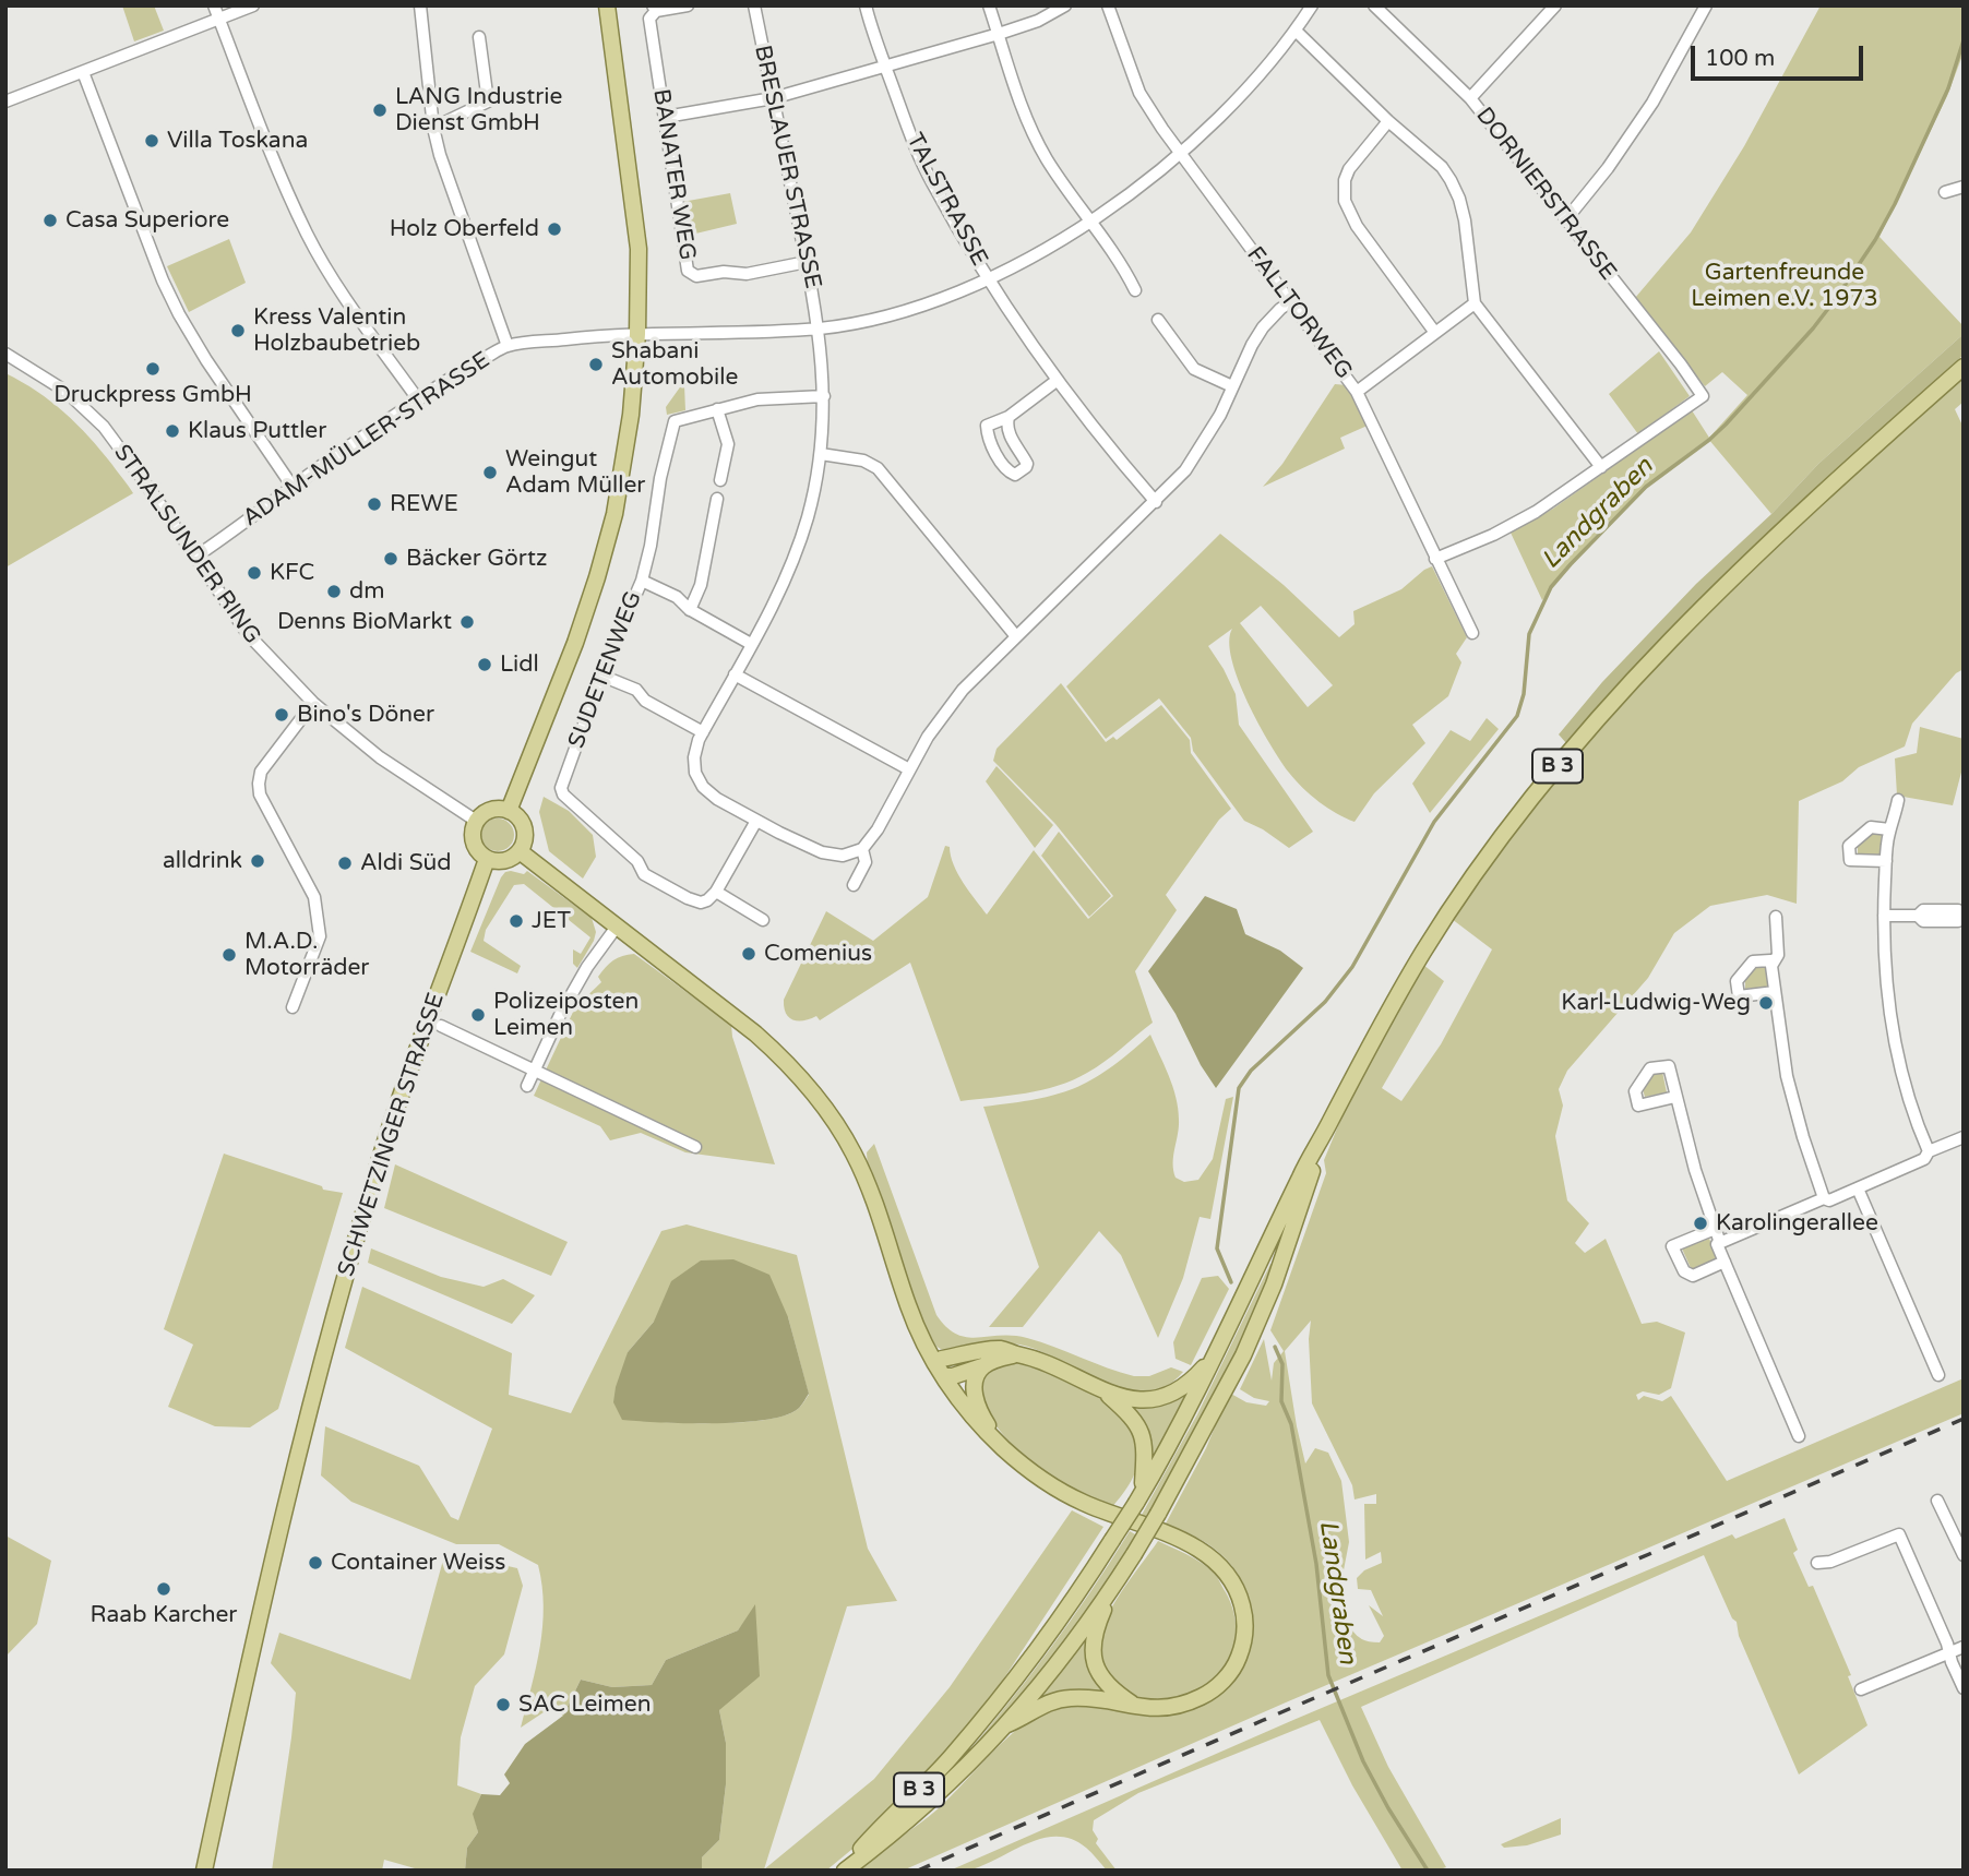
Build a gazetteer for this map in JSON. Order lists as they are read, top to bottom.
{
  "streets": {
    "main road": ["B 3", "SCHWETZINGER STRASSE"],
    "street": [
      "BRESLAUER STRASSE",
      "BANATER WEG",
      "DORNIERSTRASSE",
      "TALSTRASSE",
      "FALLTORWEG",
      "ADAM-MÜLLER-STRASSE",
      "STRALSUNDER RING",
      "SUDETENWEG"
    ]
  },
  "crossings": [
    ["BRESLAUER STRASSE", "BANATER WEG"],
    ["BRESLAUER STRASSE", "ADAM-MÜLLER-STRASSE"],
    ["BRESLAUER STRASSE", "SUDETENWEG"],
    ["TALSTRASSE", "ADAM-MÜLLER-STRASSE"],
    ["FALLTORWEG", "ADAM-MÜLLER-STRASSE"],
    ["ADAM-MÜLLER-STRASSE", "STRALSUNDER RING"],
    ["STRALSUNDER RING", "SCHWETZINGER STRASSE"]
  ],
  "water": ["Landgraben"],
  "parks": ["Gartenfreunde Leimen e.V. 1973"],
  "places": [
    "LANG Industrie Dienst GmbH",
    "Villa Toskana",
    "Casa Superiore",
    "Holz Oberfeld",
    "Kress Valentin Holzbaubetrieb",
    "Shabani Automobile",
    "Druckpress GmbH",
    "Klaus Puttler",
    "Weingut Adam Müller",
    "REWE",
    "Bäcker Görtz",
    "KFC",
    "dm",
    "Denns BioMarkt",
    "Lidl",
    "Bino's Döner",
    "alldrink",
    "Aldi Süd",
    "JET",
    "Comenius",
    "M.A.D. Motorräder",
    "Karl-Ludwig-Weg",
    "Polizeiposten Leimen",
    "Karolingerallee",
    "Container Weiss",
    "Raab Karcher",
    "SAC Leimen"
  ],
  "scale_bar": "100 m"
}
